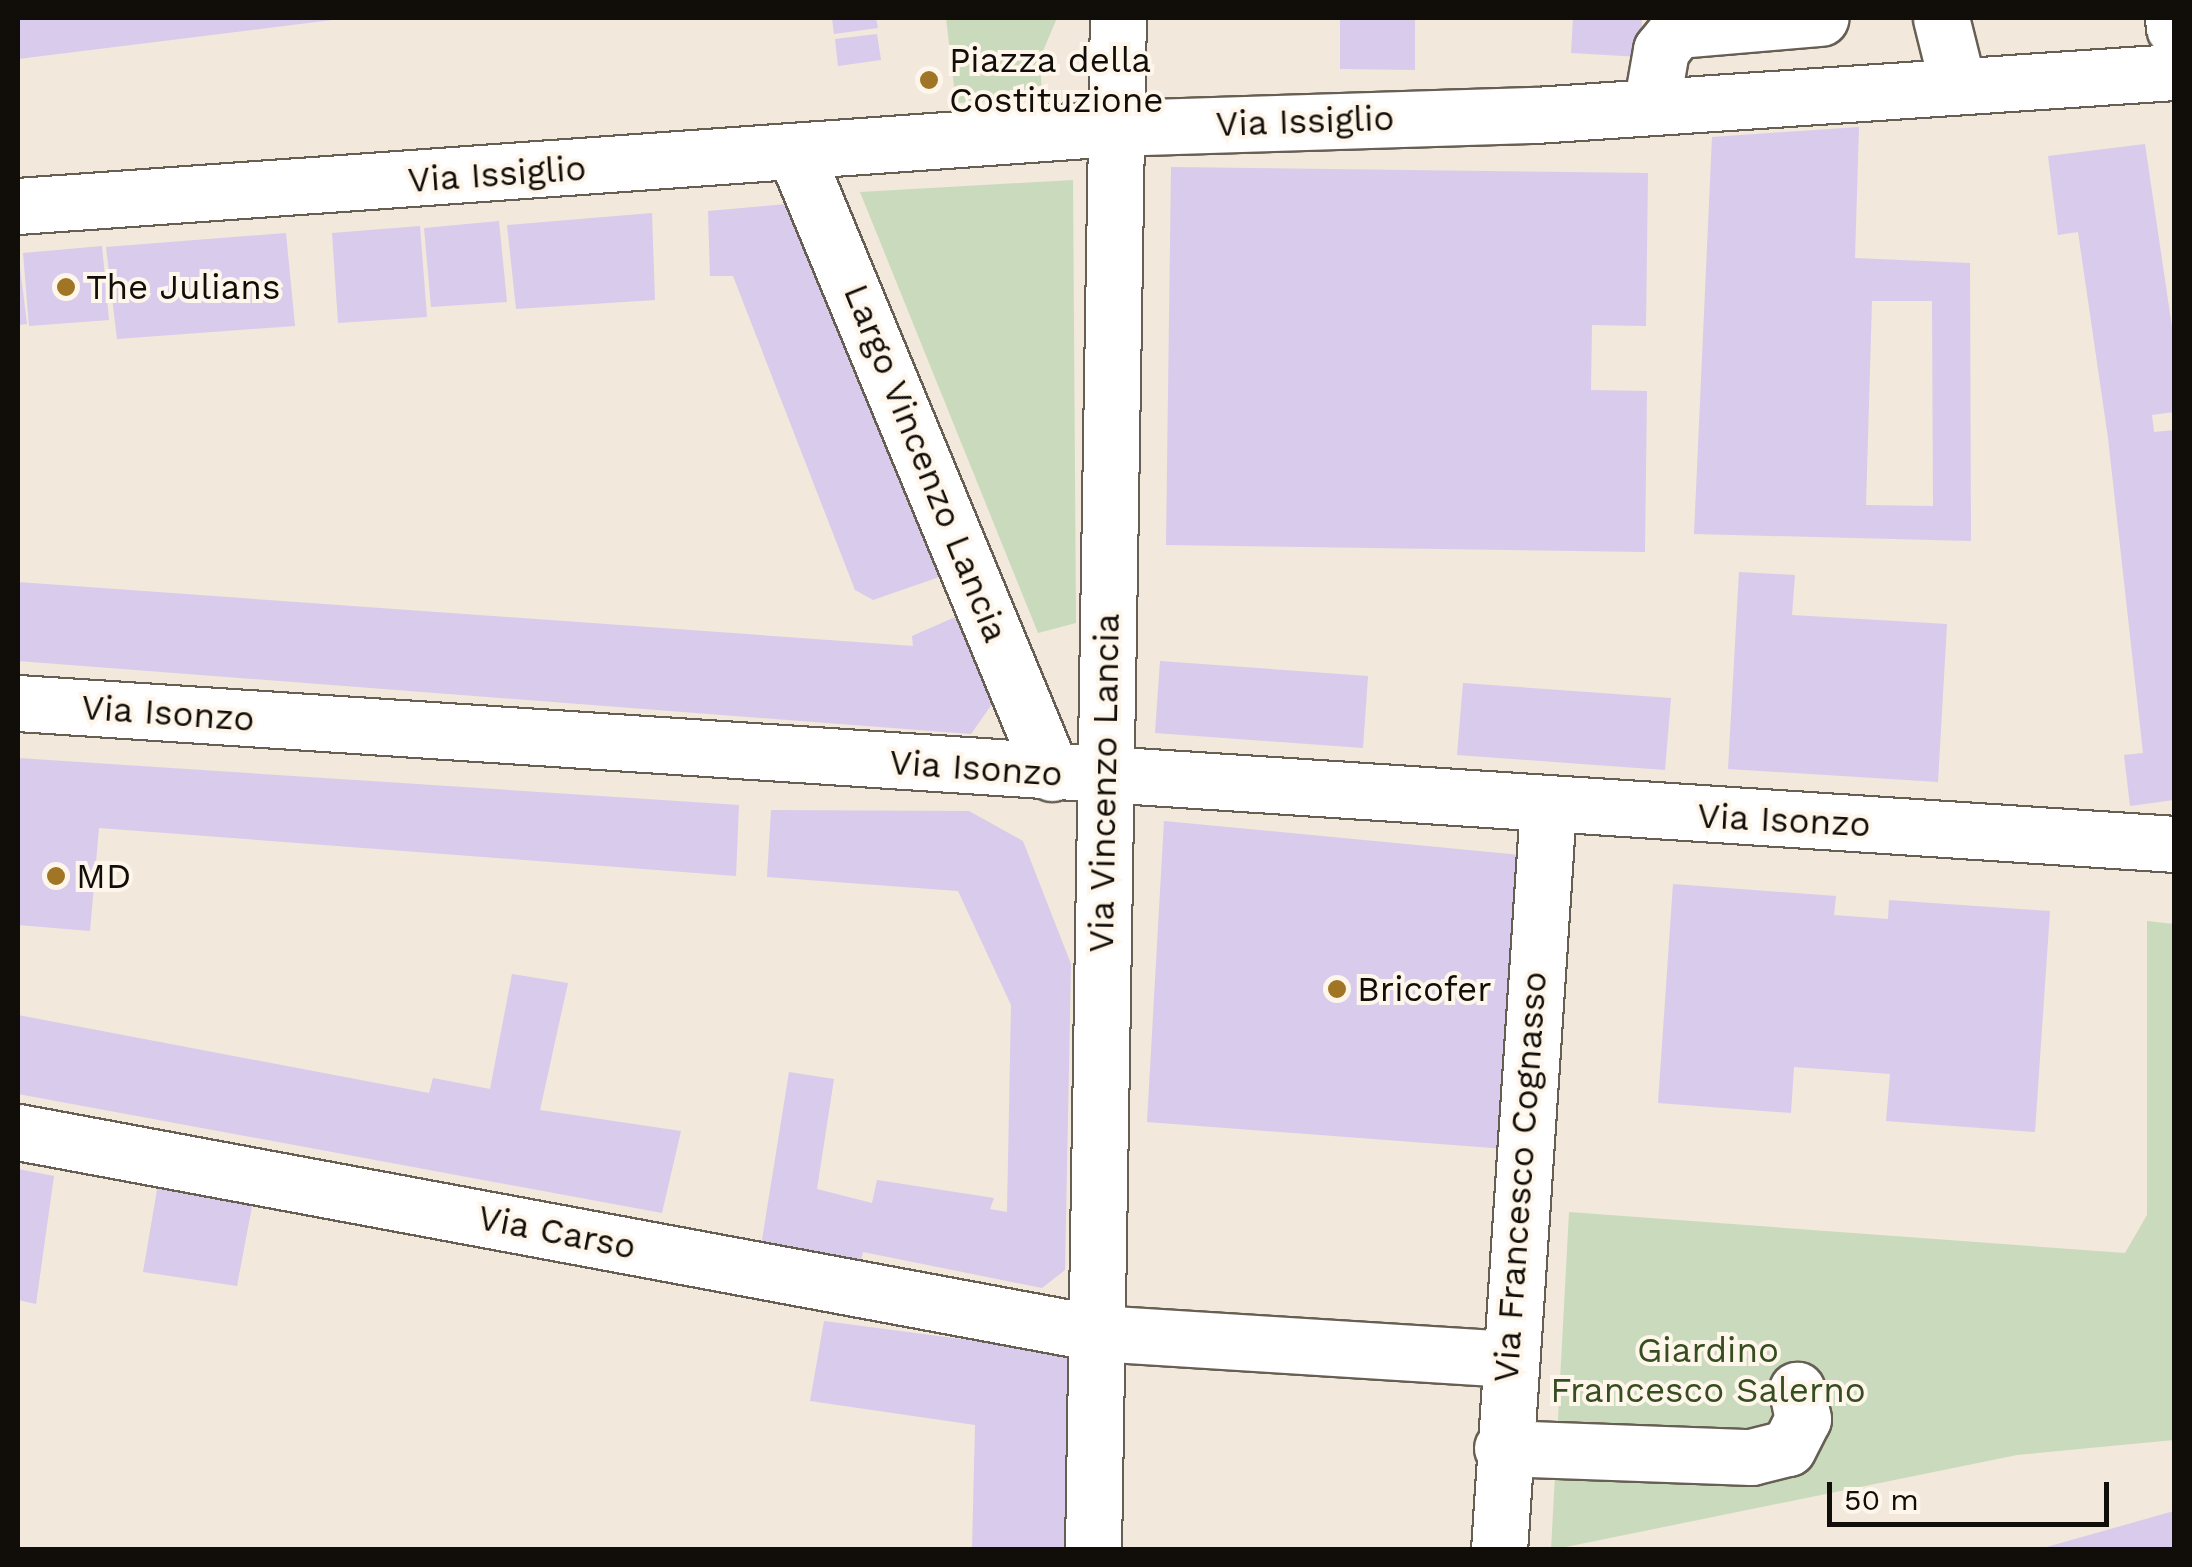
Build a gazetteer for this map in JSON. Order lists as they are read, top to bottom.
{
  "streets": {
    "street": [
      "Via Issiglio",
      "Largo Vincenzo Lancia",
      "Via Isonzo",
      "Via Vincenzo Lancia",
      "Via Francesco Cognasso",
      "Via Carso"
    ]
  },
  "crossings": [
    ["Via Issiglio", "Largo Vincenzo Lancia"],
    ["Via Issiglio", "Via Vincenzo Lancia"],
    ["Largo Vincenzo Lancia", "Via Isonzo"],
    ["Largo Vincenzo Lancia", "Via Vincenzo Lancia"],
    ["Via Isonzo", "Via Vincenzo Lancia"],
    ["Via Isonzo", "Via Francesco Cognasso"],
    ["Via Vincenzo Lancia", "Via Carso"],
    ["Via Francesco Cognasso", "Via Carso"]
  ],
  "parks": ["Giardino Francesco Salerno"],
  "places": [
    "Piazza della Costituzione",
    "The Julians",
    "MD",
    "Bricofer"
  ],
  "scale_bar": "50 m"
}
